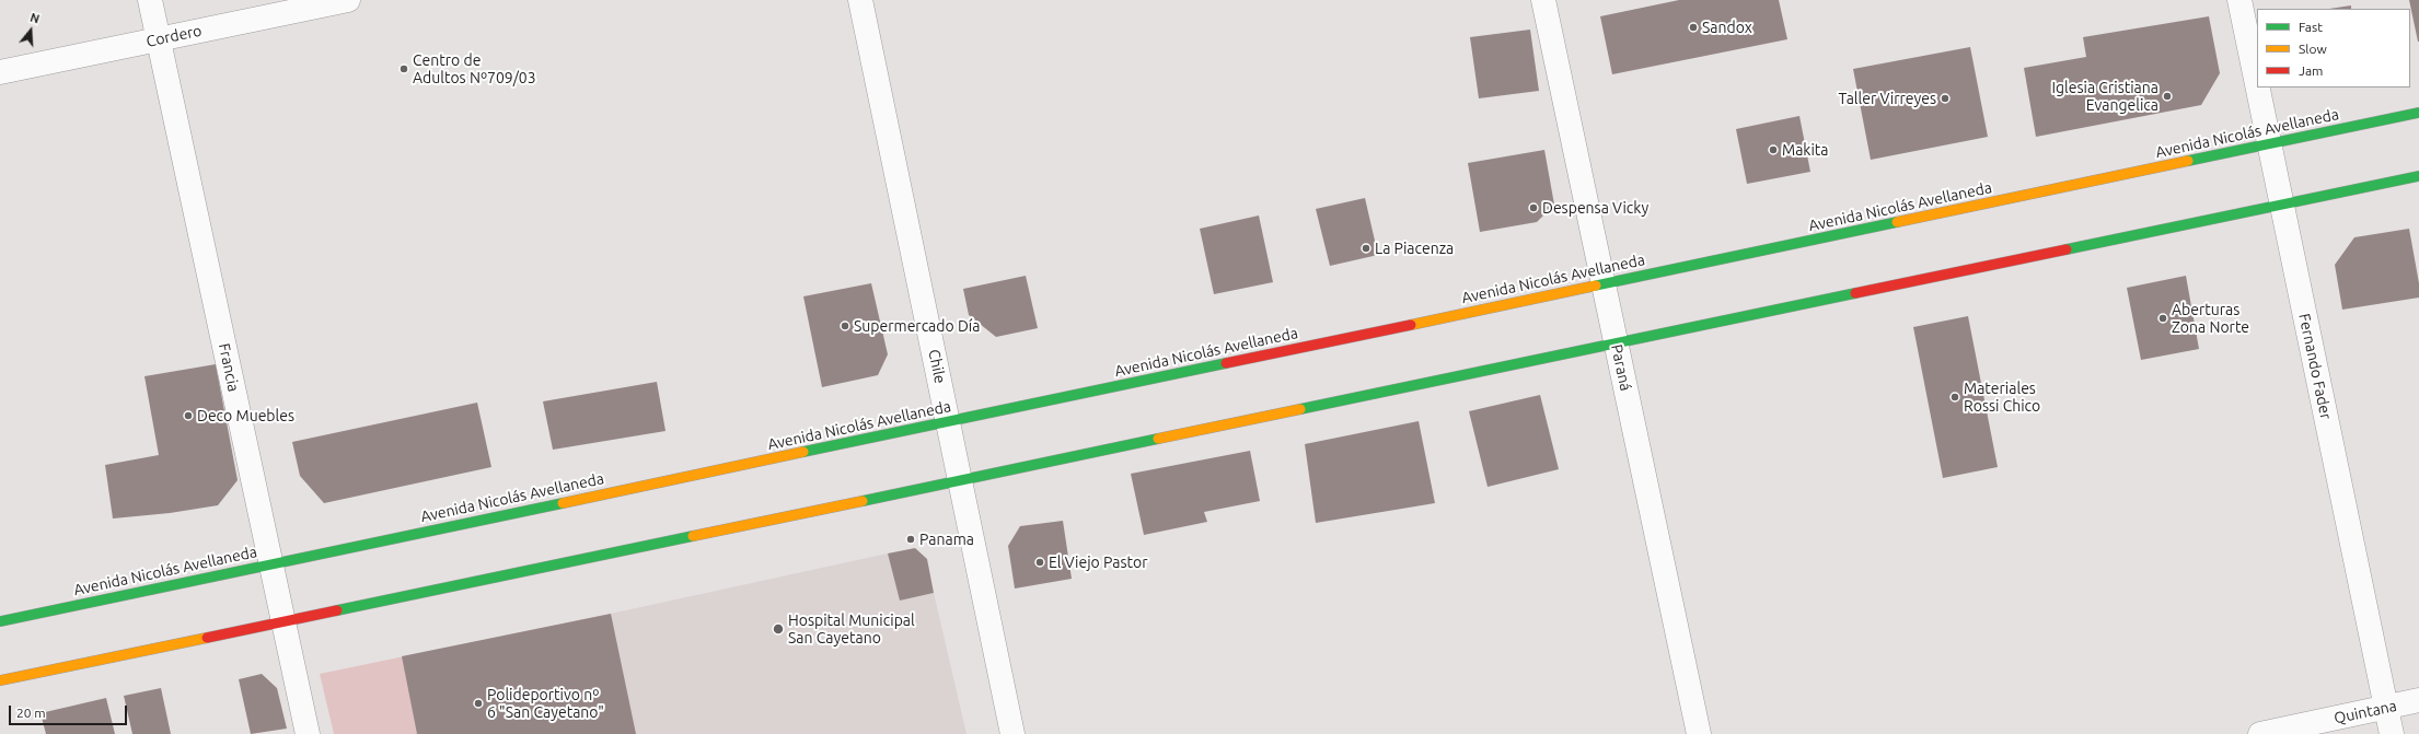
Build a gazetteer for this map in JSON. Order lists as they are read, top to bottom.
{
  "streets": {
    "main road": ["Avenida Nicolás Avellaneda"],
    "street": [
      "Cordero",
      "Chile",
      "Fernando Fader",
      "Francia",
      "Paraná",
      "Quintana"
    ]
  },
  "crossings": [
    ["Cordero", "Francia"],
    ["Avenida Nicolás Avellaneda", "Chile"],
    ["Avenida Nicolás Avellaneda", "Fernando Fader"],
    ["Avenida Nicolás Avellaneda", "Francia"],
    ["Avenida Nicolás Avellaneda", "Paraná"],
    ["Fernando Fader", "Quintana"]
  ],
  "places": [
    "Sandox",
    "Centro de Adultos Nº709/03",
    "Iglesia Cristiana Evangelica",
    "Taller Virreyes",
    "Makita",
    "Despensa Vicky",
    "La Piacenza",
    "Aberturas Zona Norte",
    "Supermercado Día",
    "Materiales Rossi Chico",
    "Deco Muebles",
    "Panama",
    "El Viejo Pastor",
    "Hospital Municipal San Cayetano",
    "Polideportivo nº 6 \"San Cayetano\""
  ],
  "legend": ["Fast", "Slow", "Jam"],
  "scale_bar": "20 m",
  "north": "top"
}
